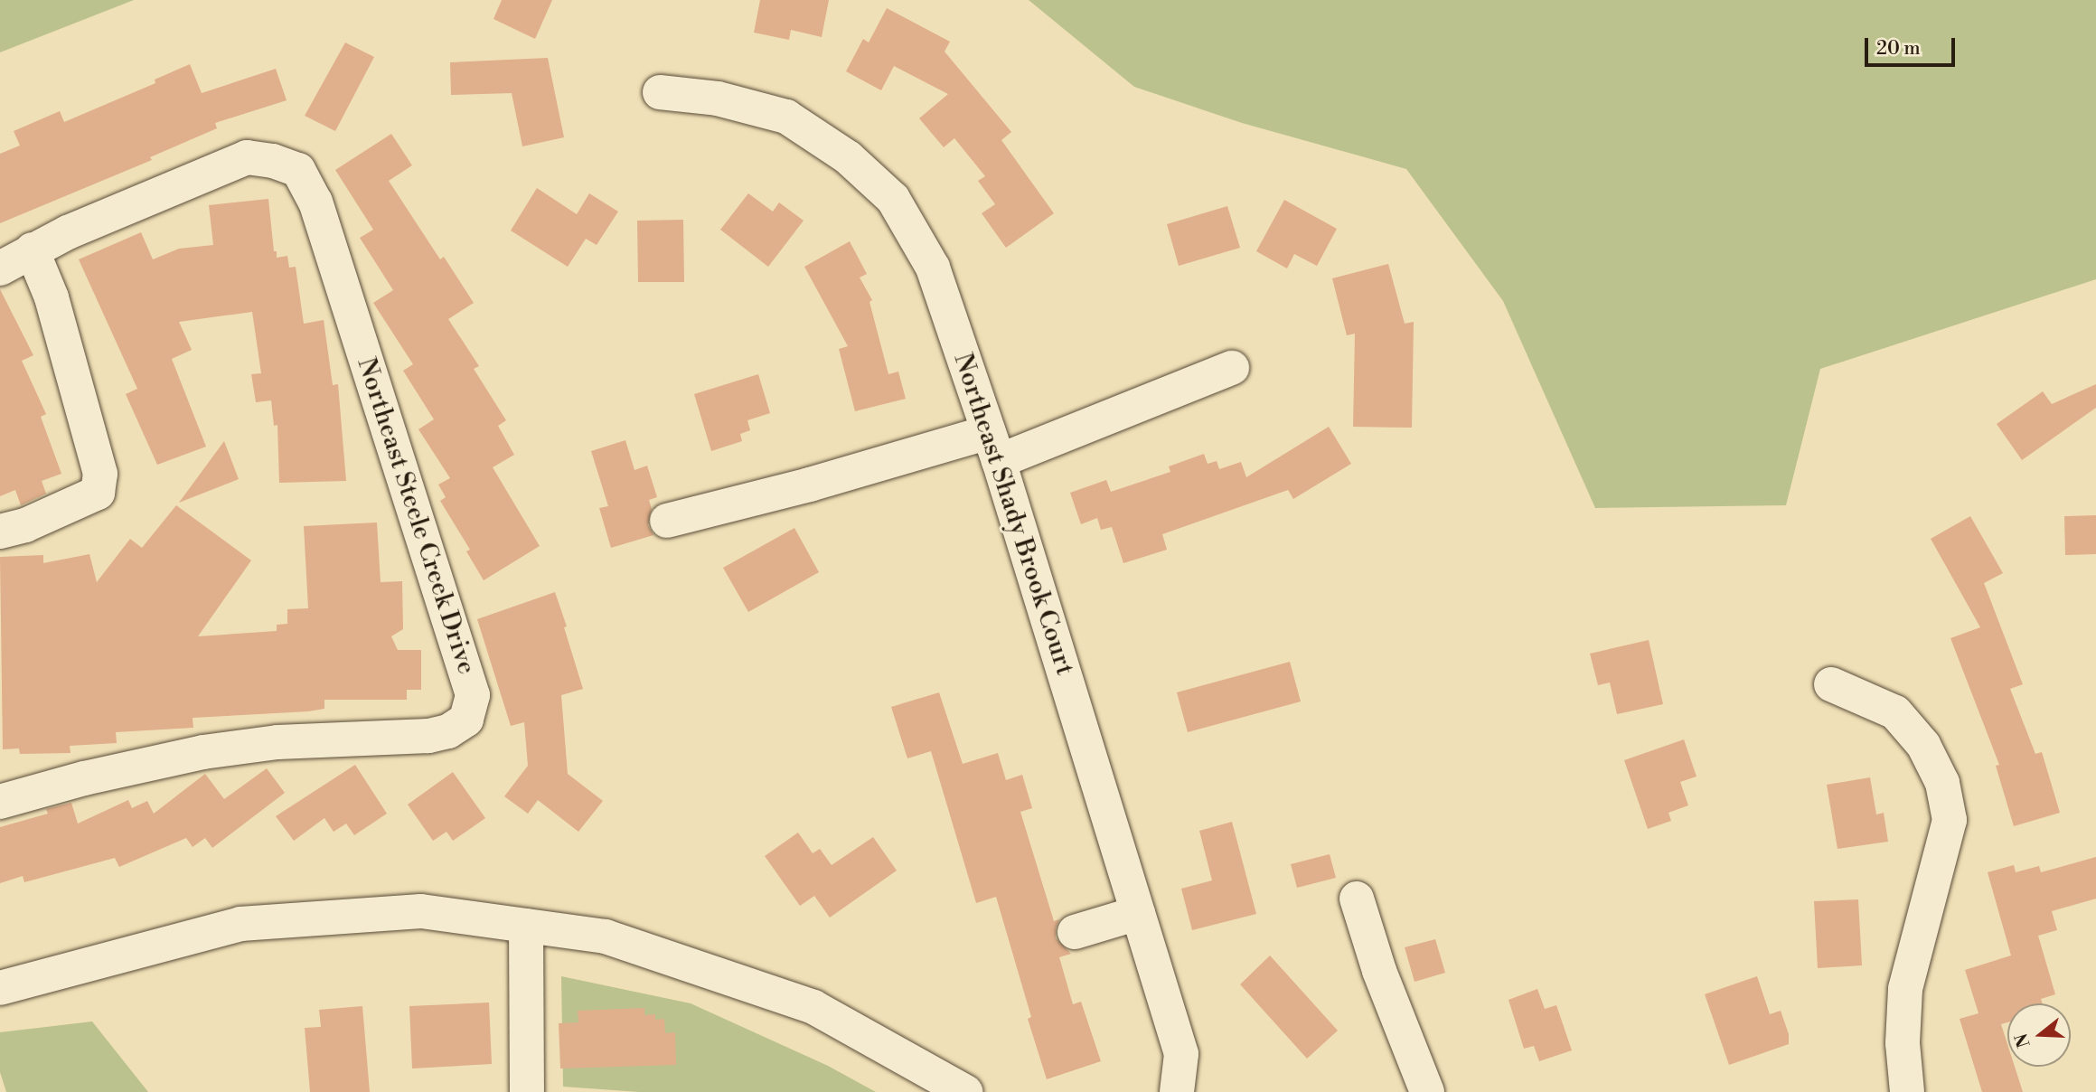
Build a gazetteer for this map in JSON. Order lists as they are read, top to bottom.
{
  "streets": {
    "street": ["Northeast Shady Brook Court", "Northeast Steele Creek Drive"]
  },
  "scale_bar": "20 m",
  "north": "left"
}
